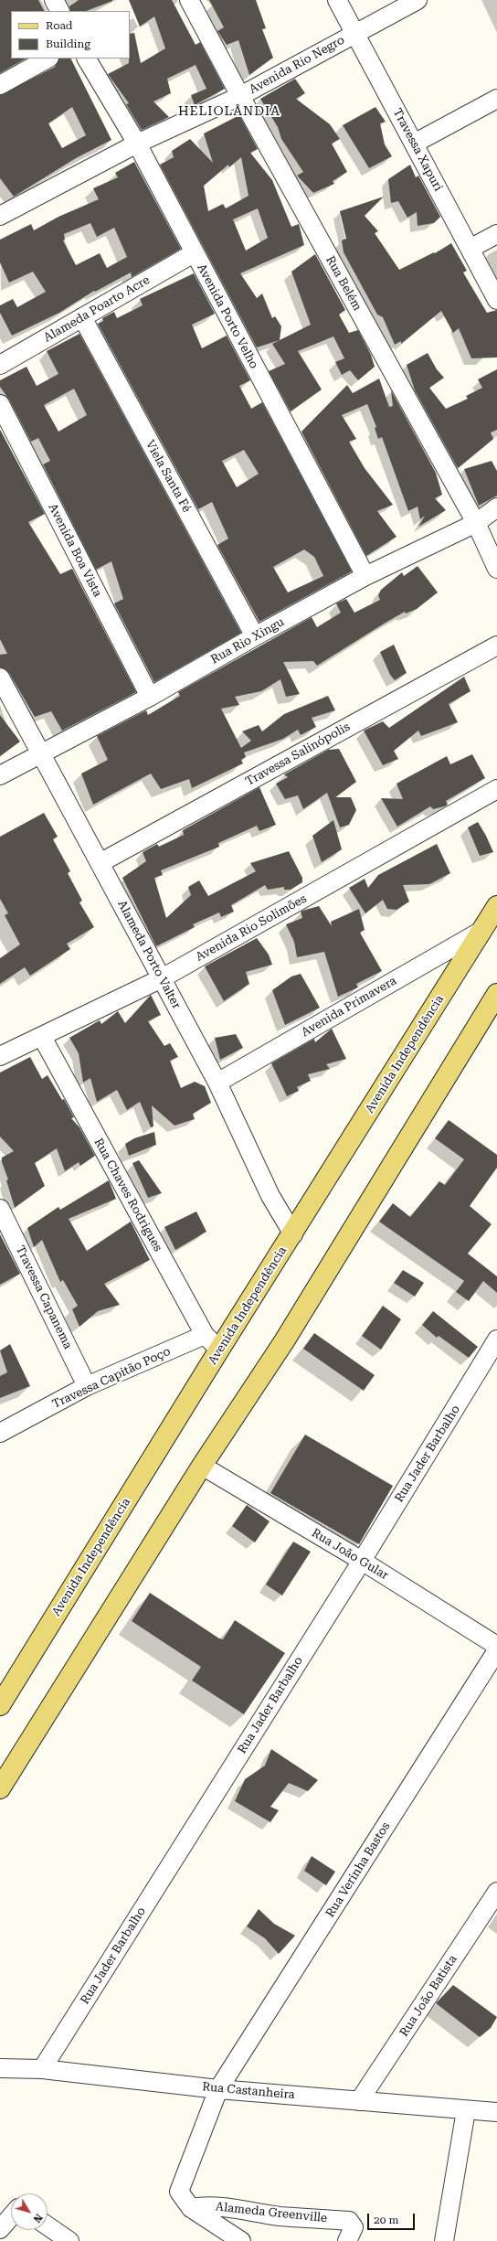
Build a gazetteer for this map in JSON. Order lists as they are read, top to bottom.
{
  "streets": {
    "main road": ["Avenida Independência"],
    "street": [
      "Avenida Rio Negro",
      "Travessa Xapuri",
      "Rua Belém",
      "Alameda Poarto Acre",
      "Avenida Porto Velho",
      "Viela Santa Fé",
      "Avenida Boa Vista",
      "Rua Rio Xingu",
      "Travessa Salinópolis",
      "Avenida Rio Solimões",
      "Alameda Porto Valter",
      "Avenida Primavera",
      "Rua Chaves Rodrigues",
      "Travessa Capanema",
      "Travessa Capitão Poço",
      "Rua Jader Barbalho",
      "Rua João Gular",
      "Rua Verinha Bastos",
      "Rua João Batista",
      "Rua Castanheira",
      "Alameda Greenville"
    ]
  },
  "crossings": [
    ["Avenida Rio Negro", "Travessa Xapuri"],
    ["Avenida Rio Negro", "Rua Belém"],
    ["Avenida Rio Negro", "Avenida Porto Velho"],
    ["Rua Belém", "Rua Rio Xingu"],
    ["Alameda Poarto Acre", "Avenida Porto Velho"],
    ["Alameda Poarto Acre", "Viela Santa Fé"],
    ["Avenida Porto Velho", "Rua Rio Xingu"],
    ["Viela Santa Fé", "Rua Rio Xingu"],
    ["Avenida Boa Vista", "Rua Rio Xingu"],
    ["Rua Rio Xingu", "Alameda Porto Valter"],
    ["Travessa Salinópolis", "Alameda Porto Valter"],
    ["Avenida Rio Solimões", "Alameda Porto Valter"],
    ["Avenida Rio Solimões", "Rua Chaves Rodrigues"],
    ["Alameda Porto Valter", "Avenida Primavera"],
    ["Alameda Porto Valter", "Avenida Independência"],
    ["Avenida Primavera", "Avenida Independência"],
    ["Avenida Independência", "Rua Chaves Rodrigues"],
    ["Rua Chaves Rodrigues", "Travessa Capitão Poço"],
    ["Travessa Capanema", "Travessa Capitão Poço"],
    ["Rua Jader Barbalho", "Rua João Gular"],
    ["Rua Jader Barbalho", "Rua Castanheira"],
    ["Rua Verinha Bastos", "Rua Castanheira"],
    ["Rua Verinha Bastos", "Alameda Greenville"],
    ["Rua João Batista", "Rua Castanheira"]
  ],
  "districts": ["HELIOLÂNDIA"],
  "legend": ["Road", "Building"],
  "scale_bar": "20 m",
  "north": "bottom right"
}
